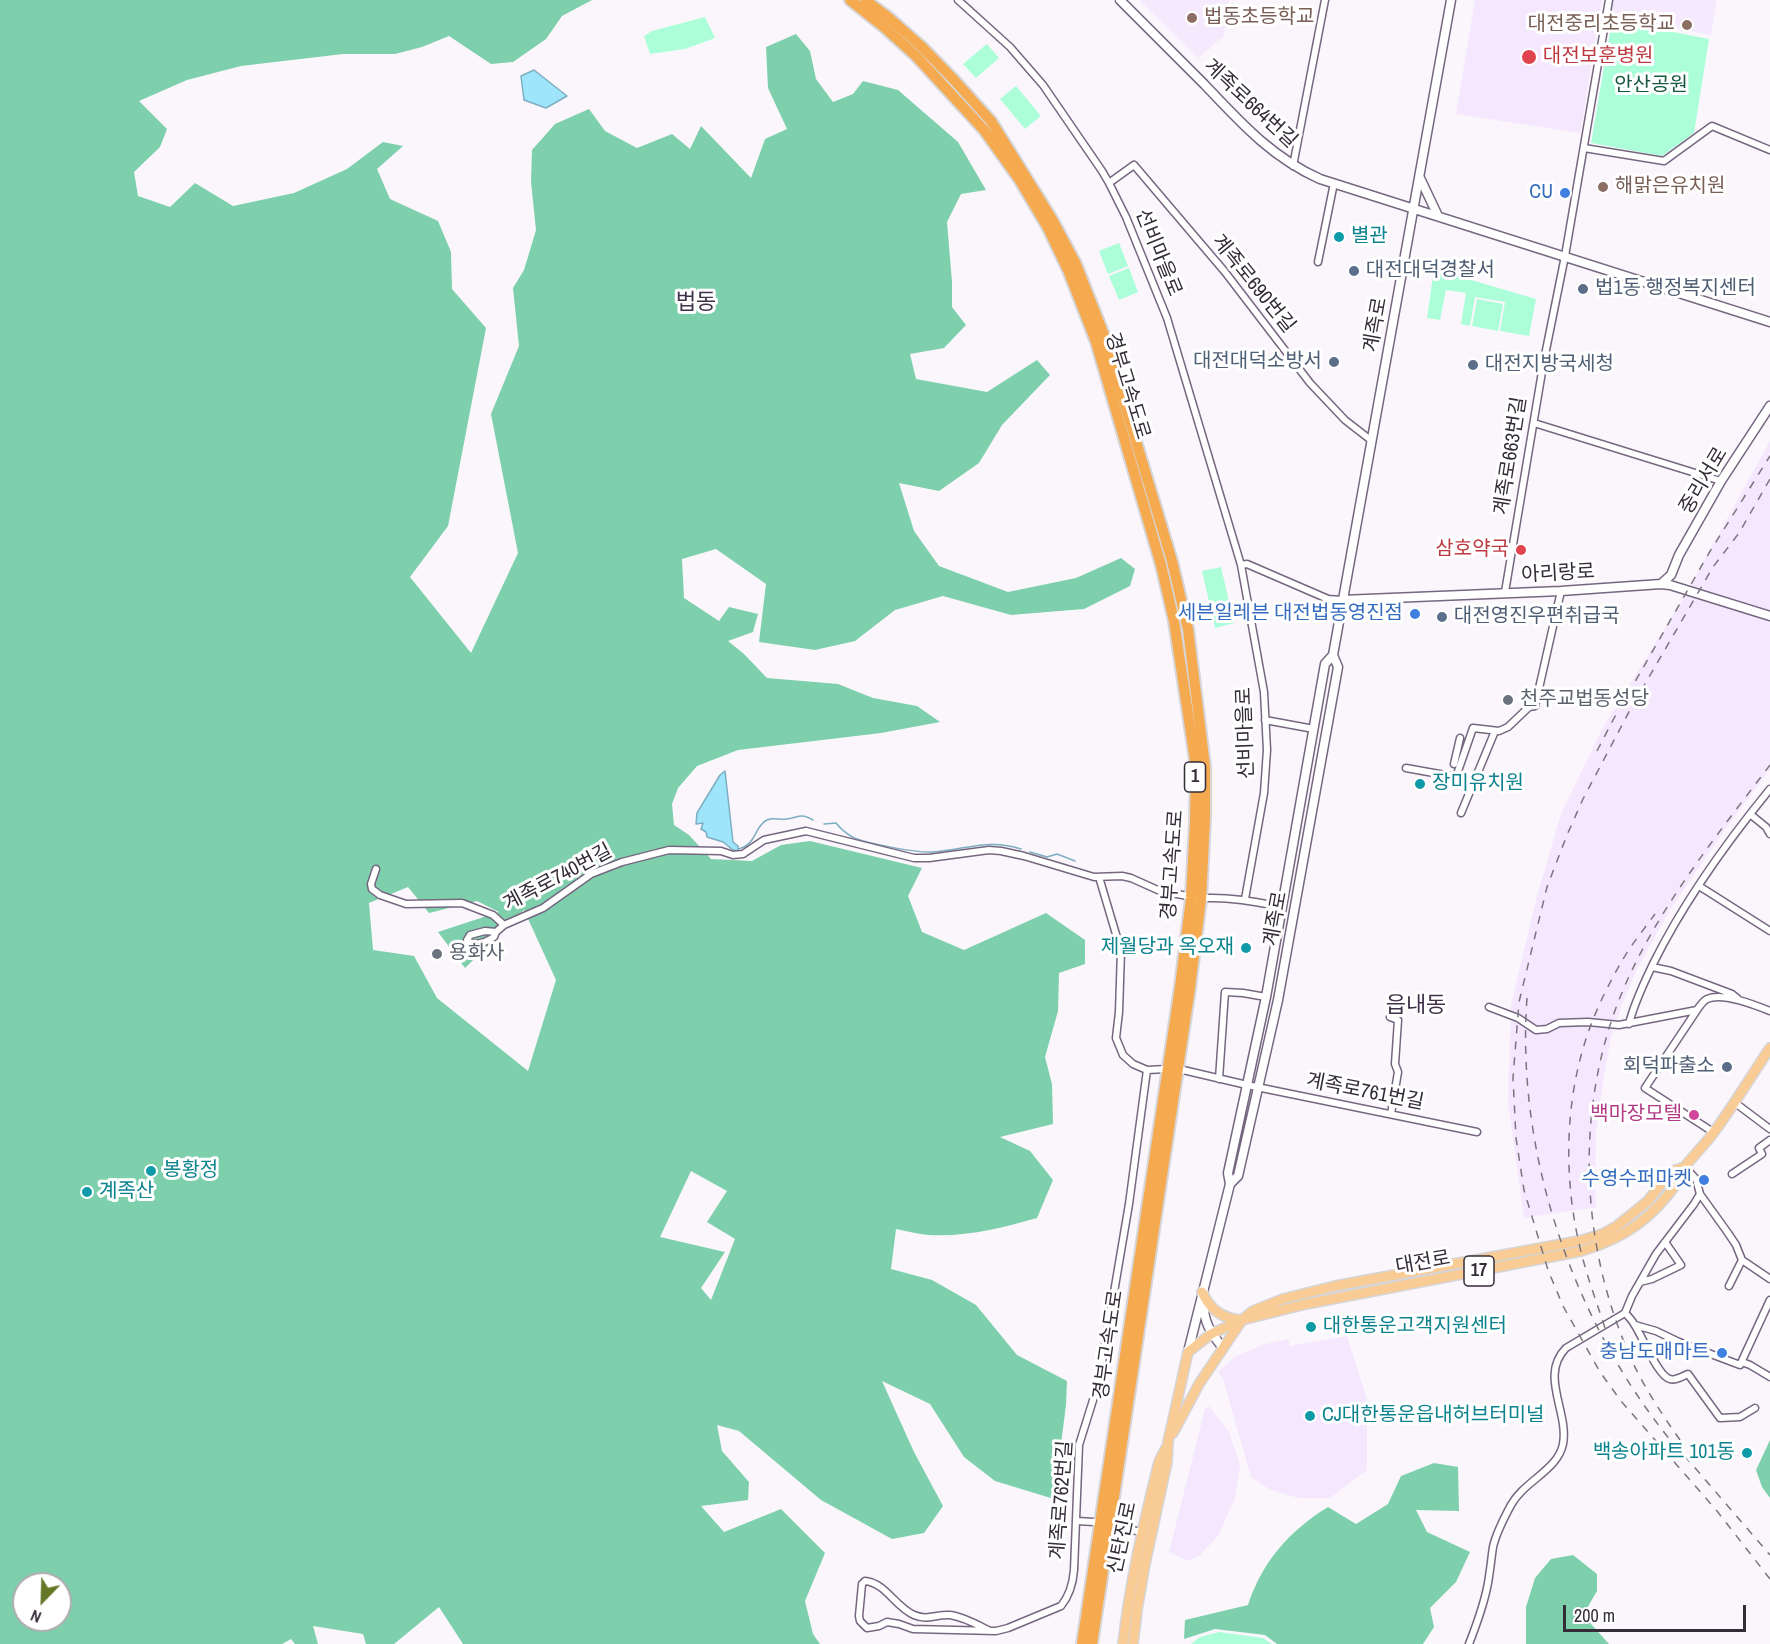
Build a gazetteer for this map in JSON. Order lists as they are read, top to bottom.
{
  "streets": {
    "highway": ["경부고속도로", "1"],
    "main road": [
      "계족로664번길",
      "계족로",
      "중리서로",
      "아리랑로",
      "대전로",
      "17",
      "신탄진로"
    ],
    "street": [
      "선비마을로",
      "계족로690번길",
      "계족로663번길",
      "계족로740번길",
      "계족로761번길",
      "계족로762번길"
    ]
  },
  "crossings": [
    ["계족로664번길", "계족로"],
    ["선비마을로", "계족로690번길"],
    ["계족로690번길", "계족로"],
    ["계족로", "아리랑로"],
    ["계족로", "계족로761번길"],
    ["계족로", "대전로"],
    ["계족로", "신탄진로"],
    ["계족로663번길", "아리랑로"],
    ["중리서로", "아리랑로"],
    ["대전로", "신탄진로"]
  ],
  "districts": ["법동", "읍내동"],
  "parks": ["안산공원"],
  "places": [
    "법동초등학교",
    "대전중리초등학교",
    "대전보훈병원",
    "해맑은유치원",
    "CU",
    "별관",
    "대전대덕경찰서",
    "법1동 행정복지센터",
    "대전대덕소방서",
    "대전지방국세청",
    "삼호약국",
    "세븐일레븐 대전법동영진점",
    "대전영진우편취급국",
    "천주교법동성당",
    "장미유치원",
    "제월당과 옥오재",
    "용화사",
    "회덕파출소",
    "백마장모텔",
    "봉황정",
    "수영수퍼마켓",
    "계족산",
    "대한통운고객지원센터",
    "충남도매마트",
    "CJ대한통운읍내허브터미널",
    "백송아파트 101동"
  ],
  "scale_bar": "200 m",
  "north": "bottom left"
}
